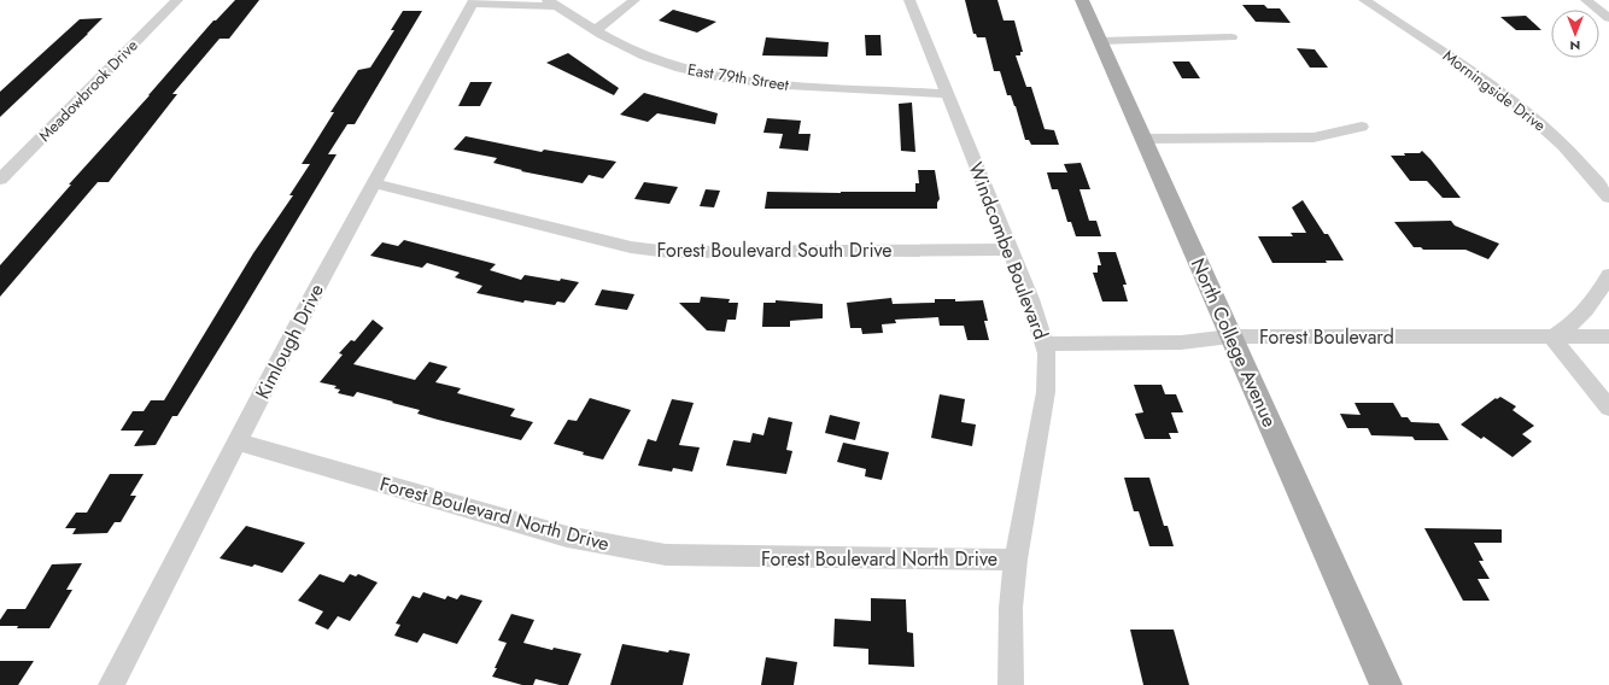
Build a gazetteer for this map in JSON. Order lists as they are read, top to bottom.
{
  "streets": {
    "main road": ["North College Avenue"],
    "street": [
      "East 79th Street",
      "Meadowbrook Drive",
      "Morningside Drive",
      "Forest Boulevard South Drive",
      "Windcombe Boulevard",
      "Forest Boulevard",
      "Kimlough Drive",
      "Forest Boulevard North Drive"
    ]
  },
  "crossings": [
    ["East 79th Street", "Windcombe Boulevard"],
    ["Forest Boulevard South Drive", "Windcombe Boulevard"],
    ["Forest Boulevard South Drive", "Kimlough Drive"],
    ["Windcombe Boulevard", "Forest Boulevard"],
    ["Windcombe Boulevard", "Forest Boulevard North Drive"],
    ["Forest Boulevard", "North College Avenue"],
    ["Kimlough Drive", "Forest Boulevard North Drive"]
  ],
  "north": "bottom"
}
